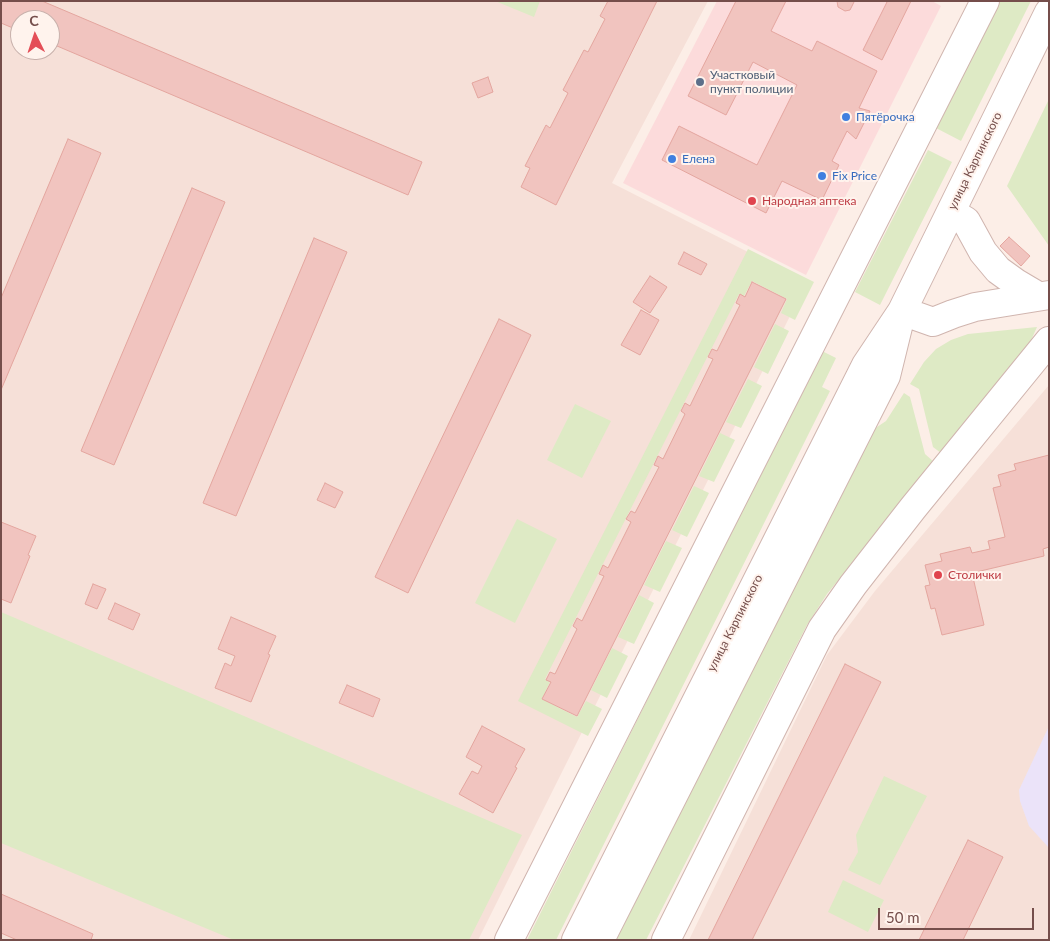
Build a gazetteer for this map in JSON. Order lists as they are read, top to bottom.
{
  "streets": {
    "street": ["улица Карпинского"]
  },
  "places": [
    "Участковый пункт полиции",
    "Пятёрочка",
    "Елена",
    "Fix Price",
    "Народная аптека",
    "Столички"
  ],
  "scale_bar": "50 m",
  "north": "top"
}
